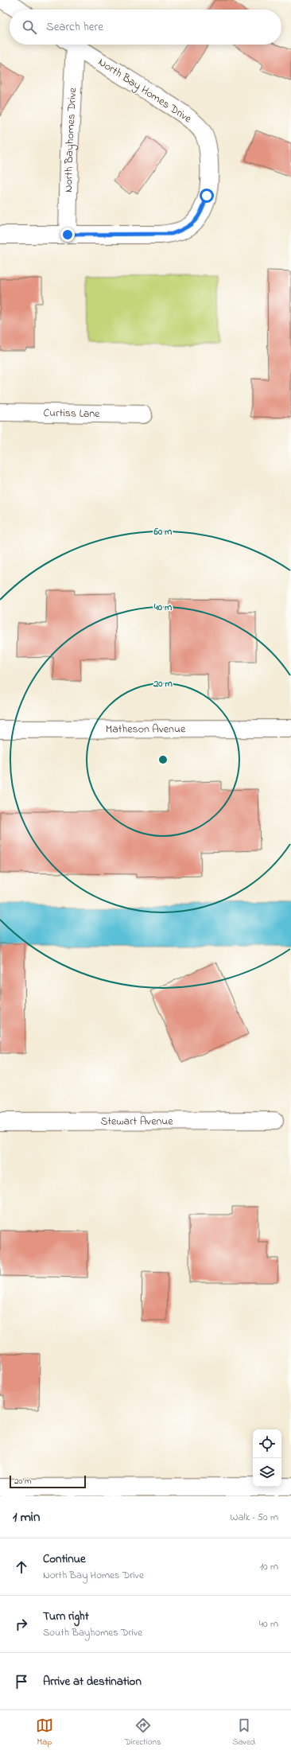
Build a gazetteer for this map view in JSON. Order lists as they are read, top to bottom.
{
  "streets": {
    "street": [
      "North Bay Homes Drive",
      "North Bayhomes Drive",
      "Curtiss Lane",
      "Matheson Avenue",
      "Stewart Avenue"
    ]
  },
  "crossings": [
    ["North Bay Homes Drive", "North Bayhomes Drive"]
  ],
  "scale_bar": "20 m",
  "page": {
    "search": "Search here",
    "scale": "20 m",
    "heading": ["1 min", "Walk · 50 m"],
    "list": [
      ["Continue", "North Bay Homes Drive", "10 m"],
      ["Turn right", "South Bayhomes Drive", "40 m"],
      "Arrive at destination"
    ],
    "nav": ["Map", "Directions", "Saved"]
  },
  "rings": ["60 m", "40 m", "20 m"]
}
